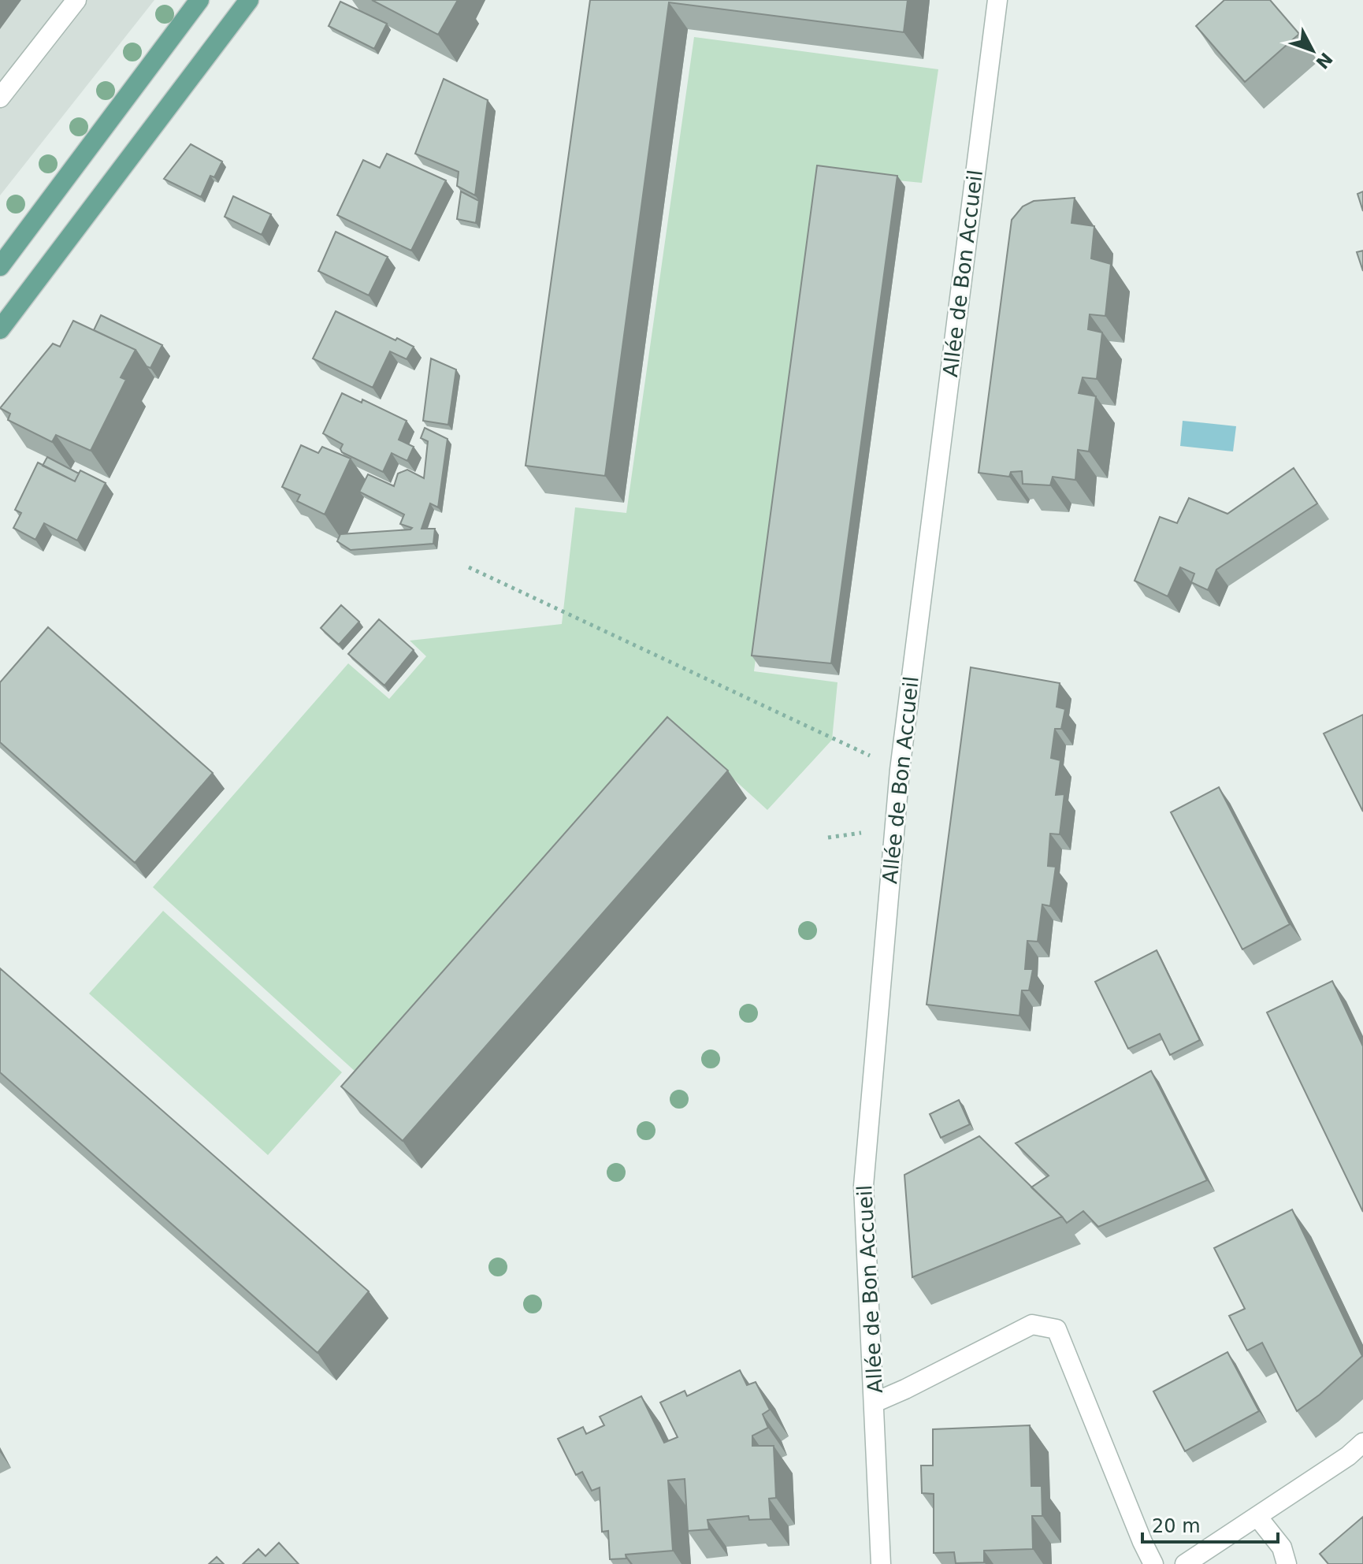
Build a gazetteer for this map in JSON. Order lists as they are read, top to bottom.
{
  "streets": {
    "street": ["Allée de Bon Accueil"]
  },
  "scale_bar": "20 m",
  "north": "bottom right"
}
